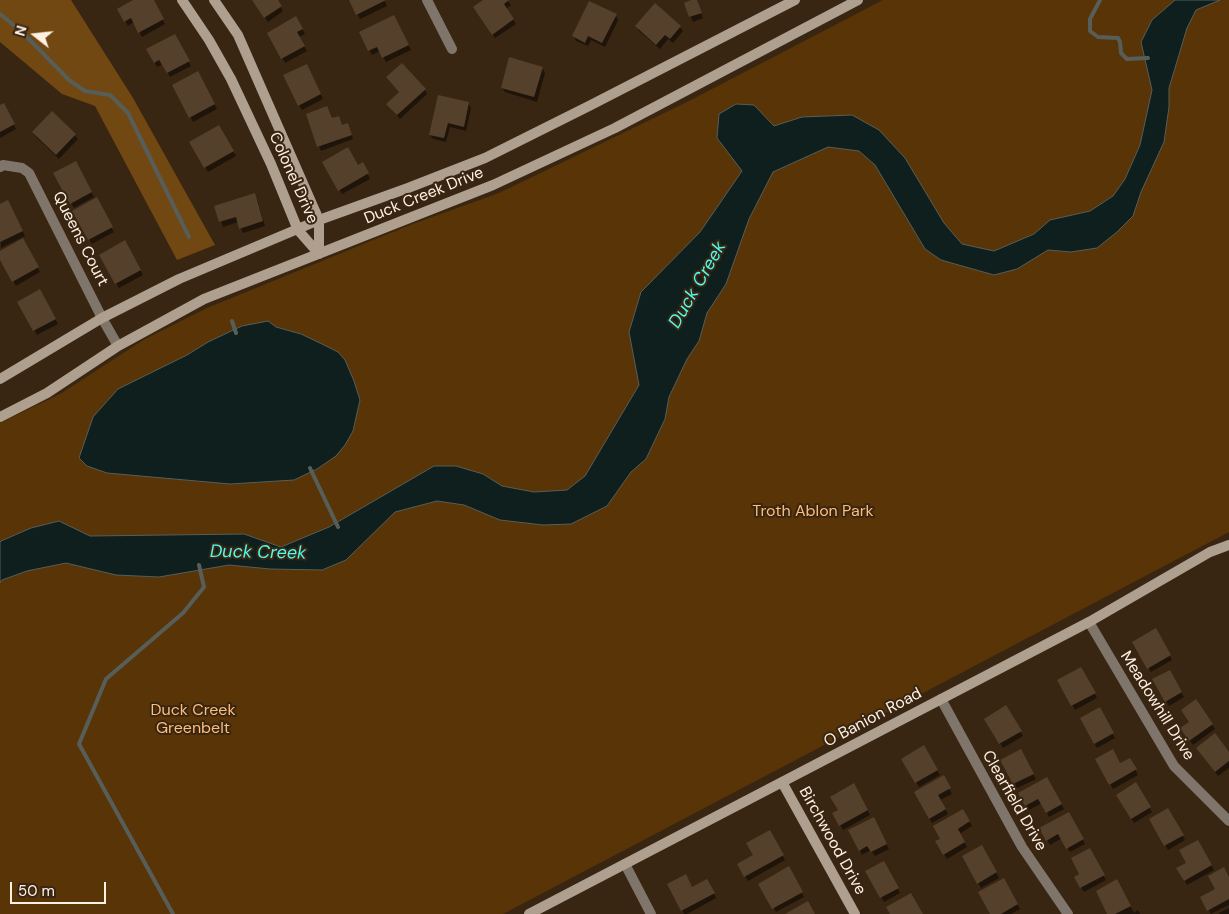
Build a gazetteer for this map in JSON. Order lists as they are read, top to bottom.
{
  "streets": {
    "main road": [
      "Colonel Drive",
      "Duck Creek Drive",
      "O Banion Road",
      "Birchwood Drive"
    ],
    "street": ["Queens Court", "Meadowhill Drive", "Clearfield Drive"]
  },
  "crossings": [
    ["Colonel Drive", "Duck Creek Drive"],
    ["Duck Creek Drive", "Queens Court"],
    ["Meadowhill Drive", "O Banion Road"],
    ["O Banion Road", "Clearfield Drive"],
    ["O Banion Road", "Birchwood Drive"]
  ],
  "water": ["Duck Creek"],
  "parks": ["Troth Ablon Park", "Duck Creek Greenbelt"],
  "scale_bar": "50 m",
  "north": "left"
}
